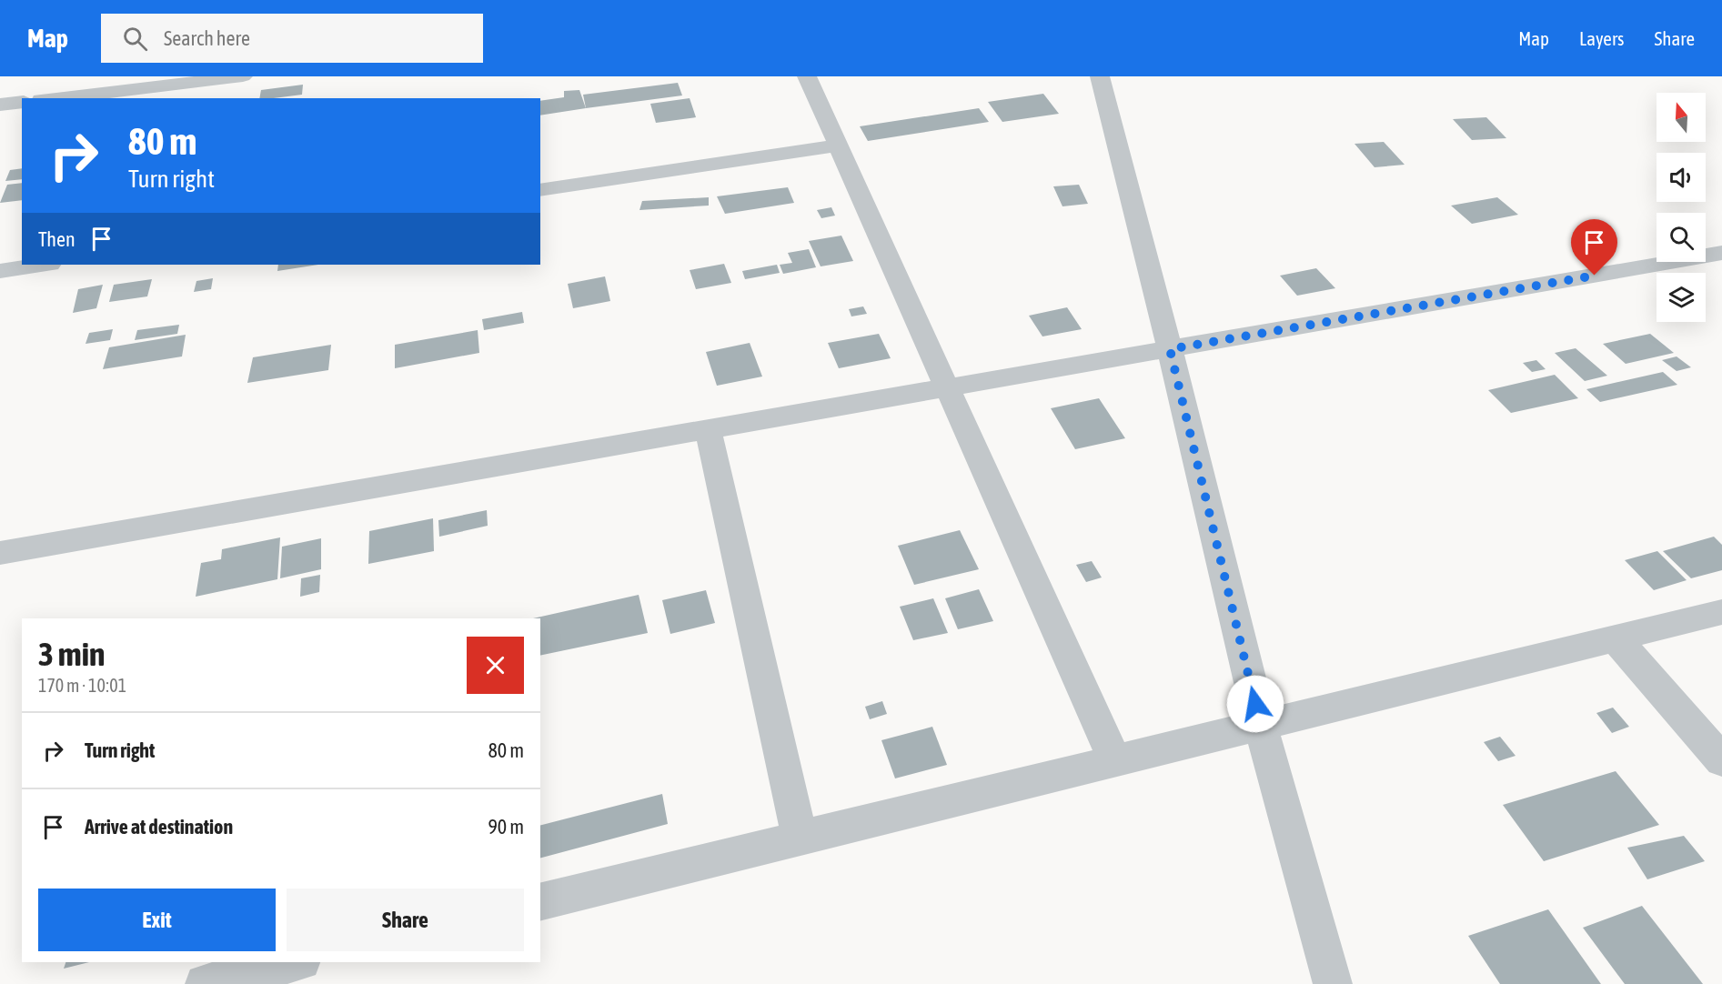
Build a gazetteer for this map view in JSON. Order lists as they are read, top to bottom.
{
  "north": "top",
  "page": {
    "header": "Map",
    "search": "Search here",
    "nav": ["Map", "Layers", "Share"],
    "turn": ["80 m", "Turn right"],
    "then": "Then",
    "heading": ["3 min", "170 m · 10:01"],
    "list": [
      {
        "name": "Turn right",
        "value": "80 m"
      },
      {
        "name": "Arrive at destination",
        "value": "90 m"
      }
    ],
    "buttons": ["Exit", "Share"]
  }
}
